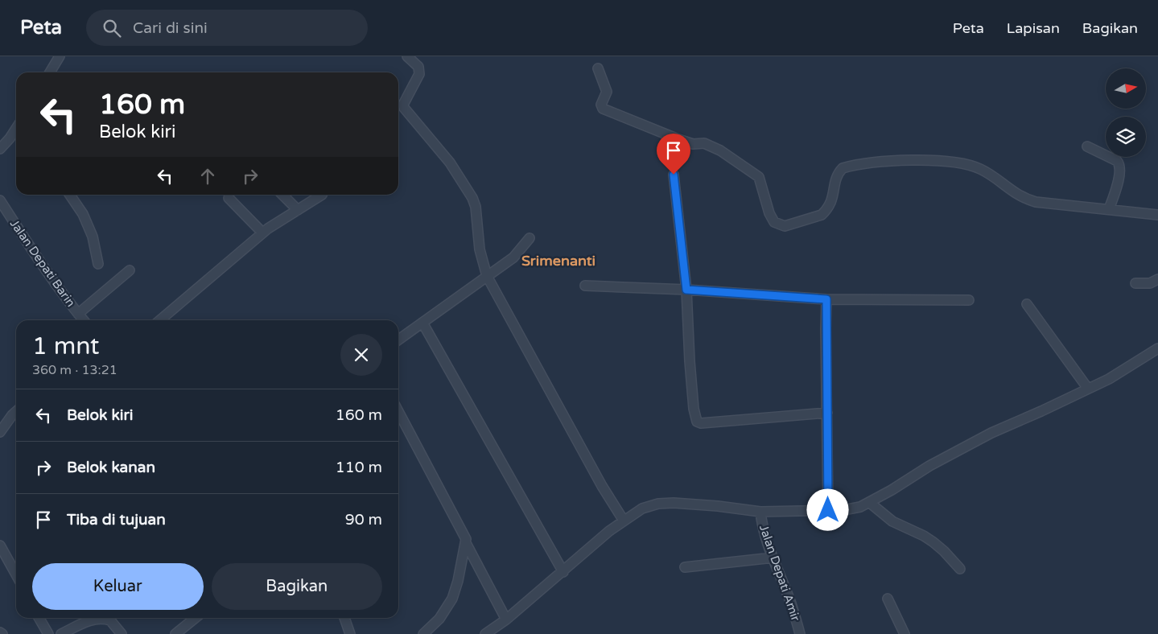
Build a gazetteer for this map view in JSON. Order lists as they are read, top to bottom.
{
  "streets": {
    "street": ["Jalan Depati Barin", "Jalan Depati Amir"]
  },
  "districts": ["Srimenanti"],
  "north": "right",
  "page": {
    "header": "Peta",
    "search": "Cari di sini",
    "nav": ["Peta", "Lapisan", "Bagikan"],
    "turn": ["160 m", "Belok kiri"],
    "heading": ["1 mnt", "360 m · 13:21"],
    "list": [
      {
        "name": "Belok kiri",
        "value": "160 m"
      },
      {
        "name": "Belok kanan",
        "value": "110 m"
      },
      {
        "name": "Tiba di tujuan",
        "value": "90 m"
      }
    ],
    "buttons": ["Keluar", "Bagikan"]
  }
}
